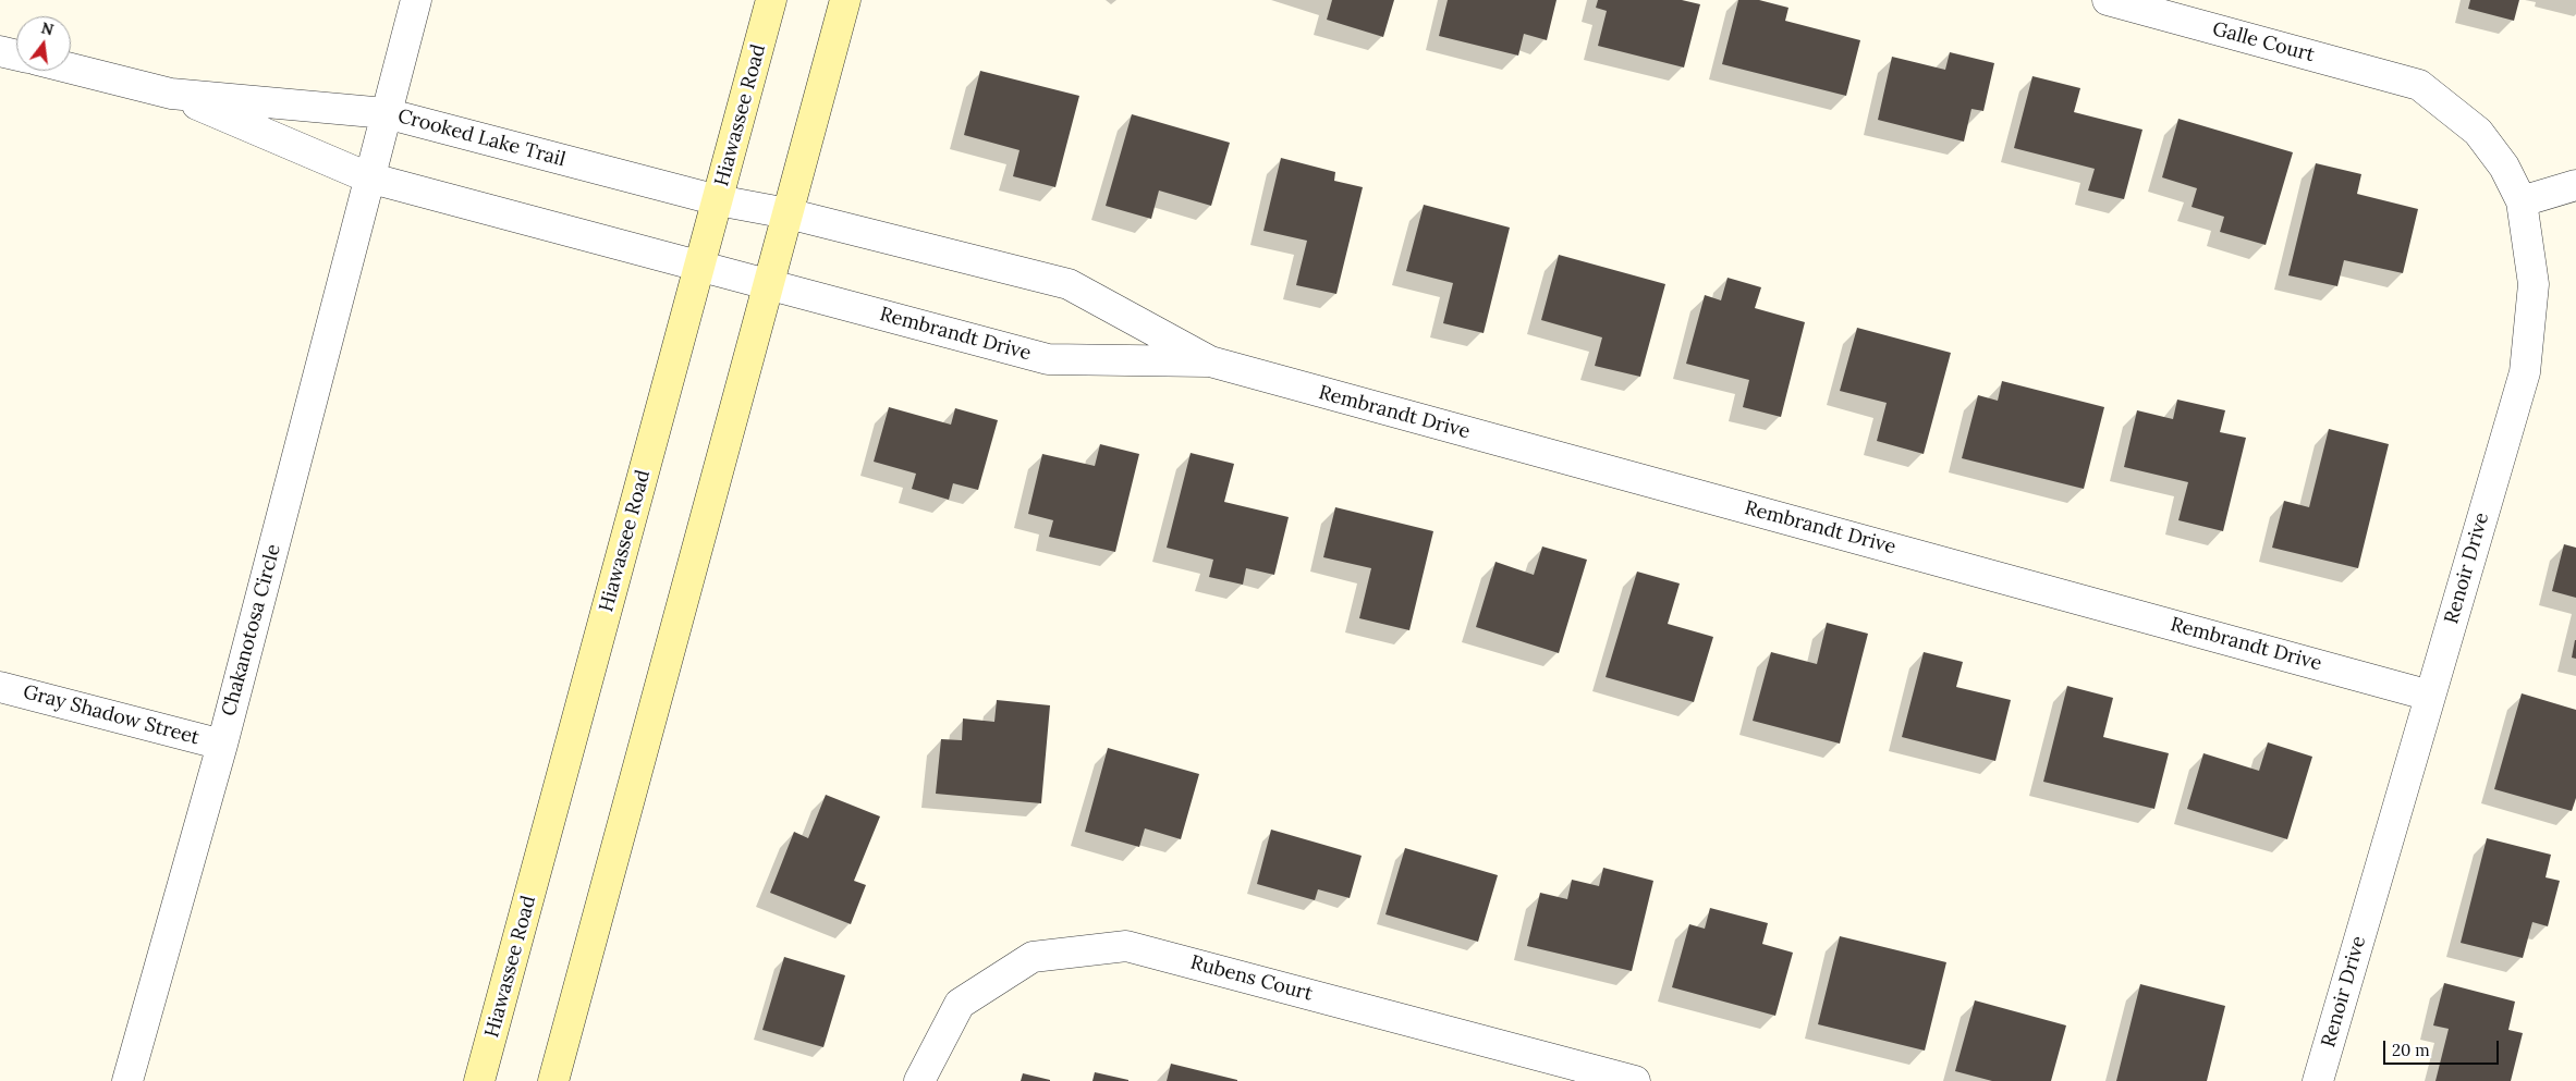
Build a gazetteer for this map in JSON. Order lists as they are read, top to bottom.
{
  "streets": {
    "street": [
      "Galle Court",
      "Hiawassee Road",
      "Crooked Lake Trail",
      "Rembrandt Drive",
      "Renoir Drive",
      "Chakanotosa Circle",
      "Gray Shadow Street",
      "Rubens Court"
    ]
  },
  "crossings": [
    ["Galle Court", "Renoir Drive"],
    ["Hiawassee Road", "Crooked Lake Trail"],
    ["Crooked Lake Trail", "Rembrandt Drive"],
    ["Crooked Lake Trail", "Chakanotosa Circle"],
    ["Rembrandt Drive", "Renoir Drive"],
    ["Chakanotosa Circle", "Gray Shadow Street"]
  ],
  "scale_bar": "20 m",
  "north": "top"
}
